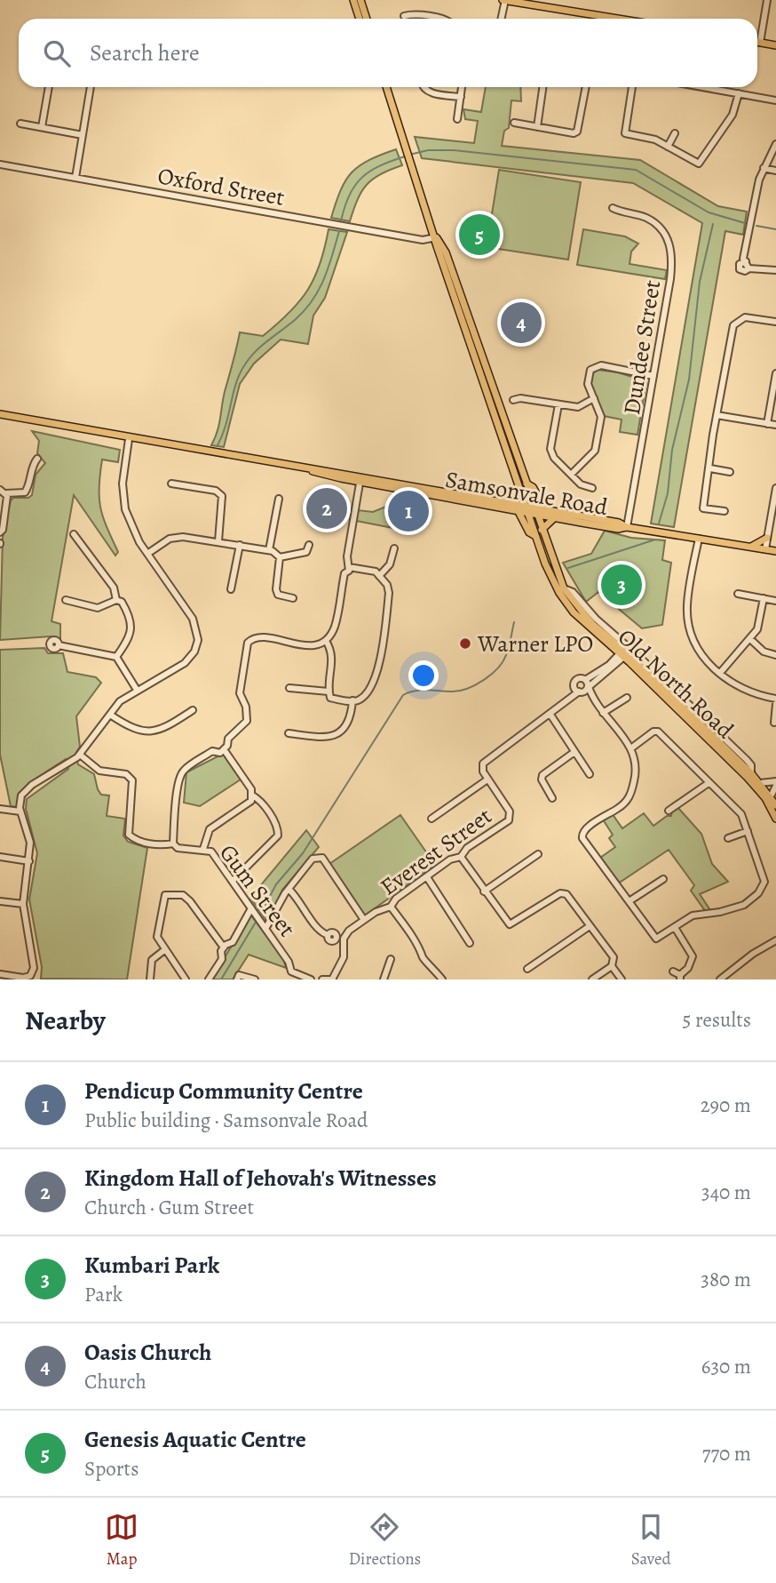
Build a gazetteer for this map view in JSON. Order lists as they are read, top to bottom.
{
  "streets": {
    "main road": ["Samsonvale Road", "Old North Road"],
    "street": [
      "Oxford Street",
      "Dundee Street",
      "Everest Street",
      "Gum Street"
    ]
  },
  "crossings": [
    ["Dundee Street", "Samsonvale Road"],
    ["Samsonvale Road", "Old North Road"],
    ["Old North Road", "Everest Street"]
  ],
  "places": ["Warner LPO"],
  "page": {
    "search": "Search here",
    "pins": [
      "5",
      "4",
      "2",
      "1",
      "3"
    ],
    "heading": ["Nearby", "5 results"],
    "list": [
      {
        "mark": "1",
        "name": "Pendicup Community Centre",
        "note": "Public building · Samsonvale Road",
        "value": "290 m"
      },
      {
        "mark": "2",
        "name": "Kingdom Hall of Jehovah's Witnesses",
        "note": "Church · Gum Street",
        "value": "340 m"
      },
      {
        "mark": "3",
        "name": "Kumbari Park",
        "note": "Park",
        "value": "380 m"
      },
      {
        "mark": "4",
        "name": "Oasis Church",
        "note": "Church",
        "value": "630 m"
      },
      {
        "mark": "5",
        "name": "Genesis Aquatic Centre",
        "note": "Sports",
        "value": "770 m"
      }
    ],
    "nav": ["Map", "Directions", "Saved"]
  }
}
